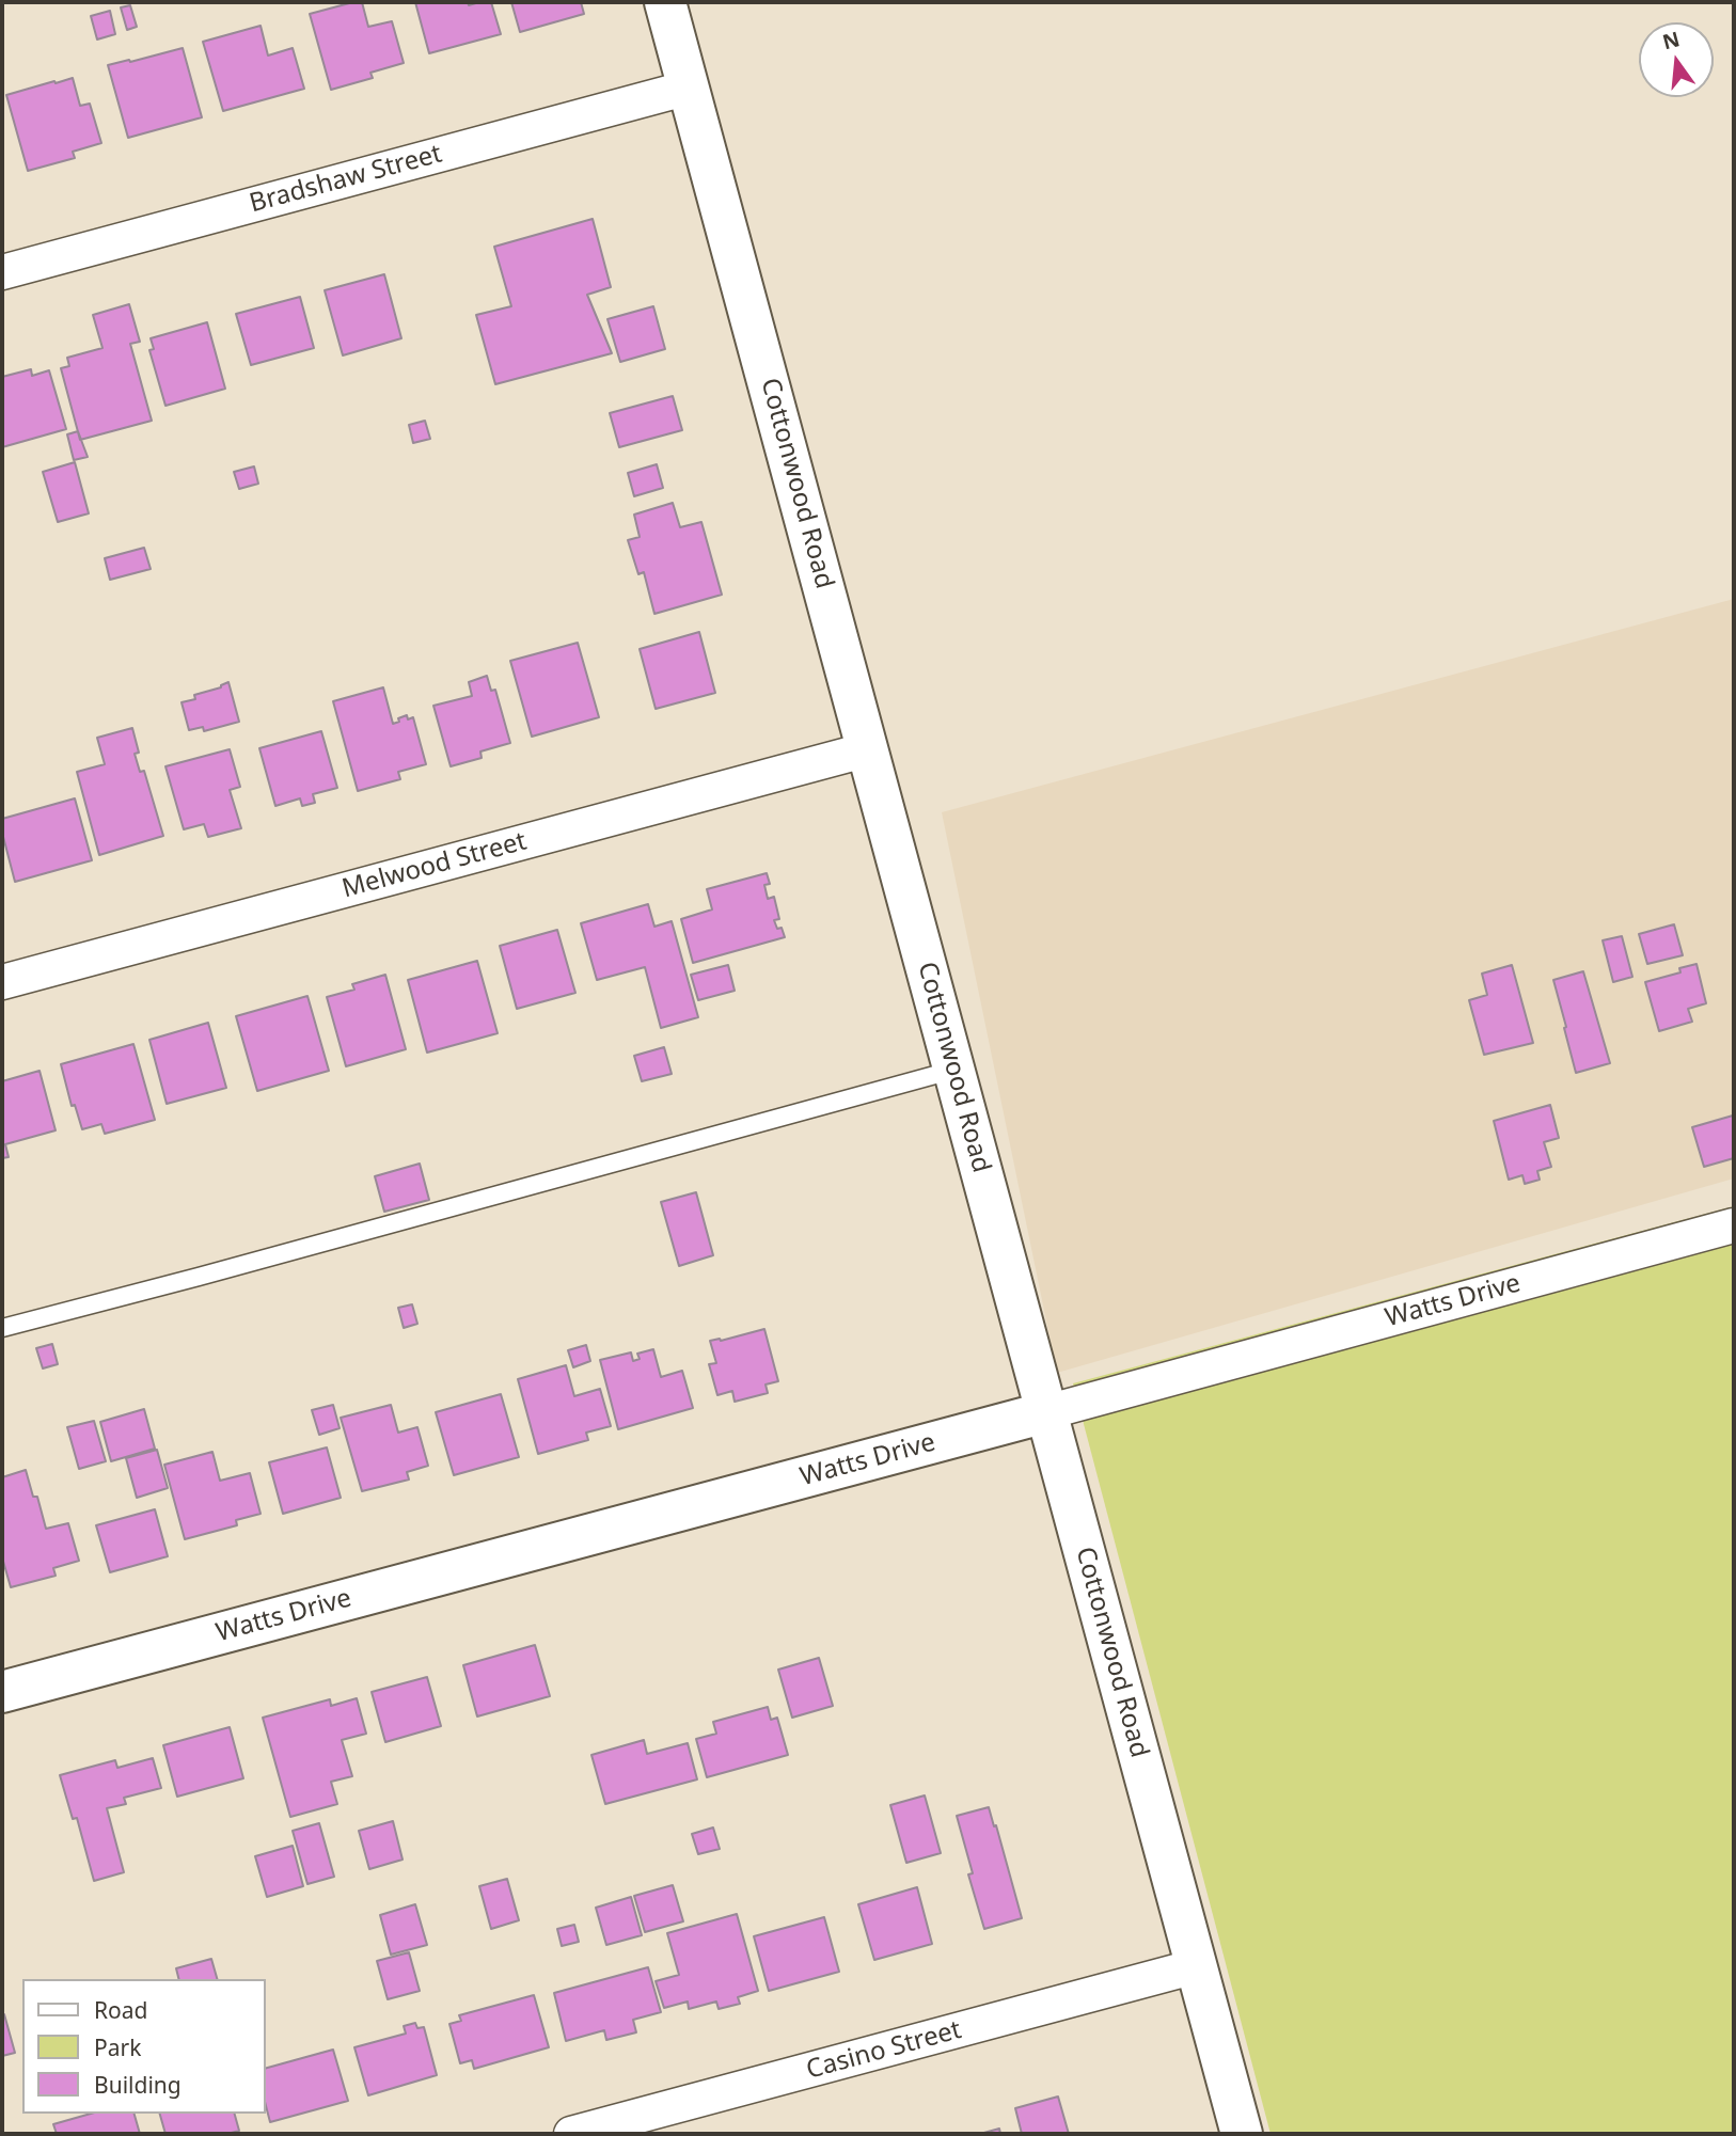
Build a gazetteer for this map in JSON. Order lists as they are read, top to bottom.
{
  "streets": {
    "street": [
      "Bradshaw Street",
      "Cottonwood Road",
      "Melwood Street",
      "Watts Drive",
      "Casino Street"
    ]
  },
  "crossings": [
    ["Bradshaw Street", "Cottonwood Road"],
    ["Cottonwood Road", "Melwood Street"],
    ["Cottonwood Road", "Watts Drive"],
    ["Cottonwood Road", "Casino Street"]
  ],
  "legend": ["Road", "Park", "Building"],
  "north": "top"
}
